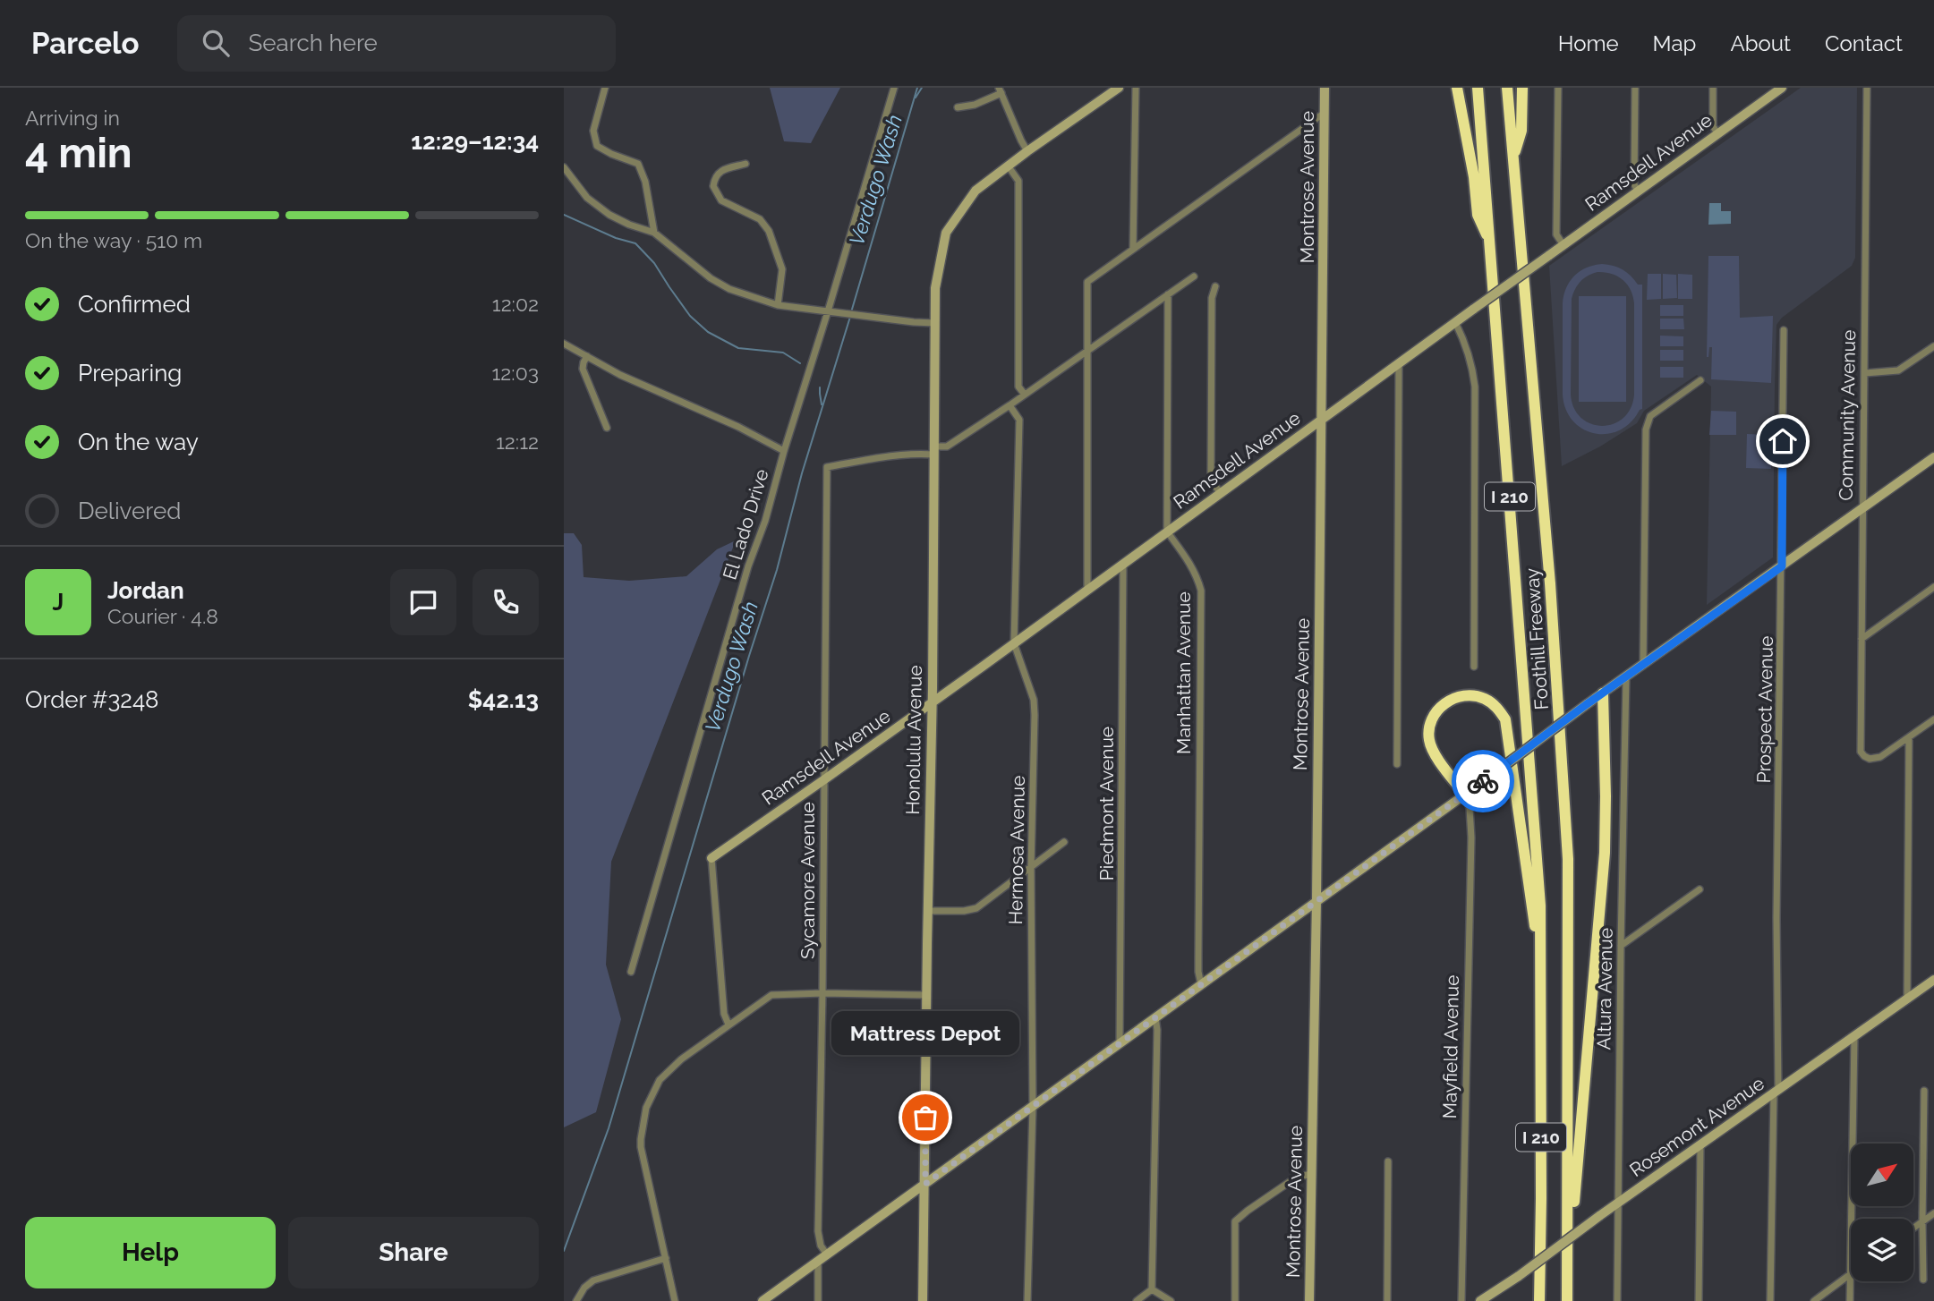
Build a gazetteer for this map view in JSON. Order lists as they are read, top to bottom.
{
  "streets": {
    "highway": ["I 210", "Foothill Freeway"],
    "street": [
      "Ramsdell Avenue",
      "Montrose Avenue",
      "Community Avenue",
      "El Lado Drive",
      "Manhattan Avenue",
      "Prospect Avenue",
      "Honolulu Avenue",
      "Piedmont Avenue",
      "Hermosa Avenue",
      "Sycamore Avenue",
      "Altura Avenue",
      "Mayfield Avenue",
      "Rosemont Avenue"
    ]
  },
  "crossings": [
    ["Ramsdell Avenue", "Montrose Avenue"],
    ["Ramsdell Avenue", "Manhattan Avenue"],
    ["Ramsdell Avenue", "Honolulu Avenue"],
    ["Ramsdell Avenue", "Piedmont Avenue"],
    ["Ramsdell Avenue", "Hermosa Avenue"],
    ["Ramsdell Avenue", "Sycamore Avenue"],
    ["Prospect Avenue", "Rosemont Avenue"],
    ["Honolulu Avenue", "Sycamore Avenue"],
    ["Altura Avenue", "Rosemont Avenue"]
  ],
  "water": ["Verdugo Wash"],
  "places": ["Mattress Depot"],
  "north": "top right",
  "page": {
    "header": "Parcelo",
    "search": "Search here",
    "nav": [
      "Home",
      "Map",
      "About",
      "Contact"
    ],
    "heading": ["4 min", "Arriving in", "12:29–12:34"],
    "panel": [
      "Jordan",
      "Courier · 4.8",
      "Order #3248",
      "$42.13"
    ],
    "bar": "On the way · 510 m",
    "list": [
      ["Confirmed", "12:02"],
      ["Preparing", "12:03"],
      ["On the way", "12:12"],
      "Delivered"
    ],
    "round": "J",
    "bubble": "Mattress Depot",
    "buttons": ["Help", "Share"]
  }
}
